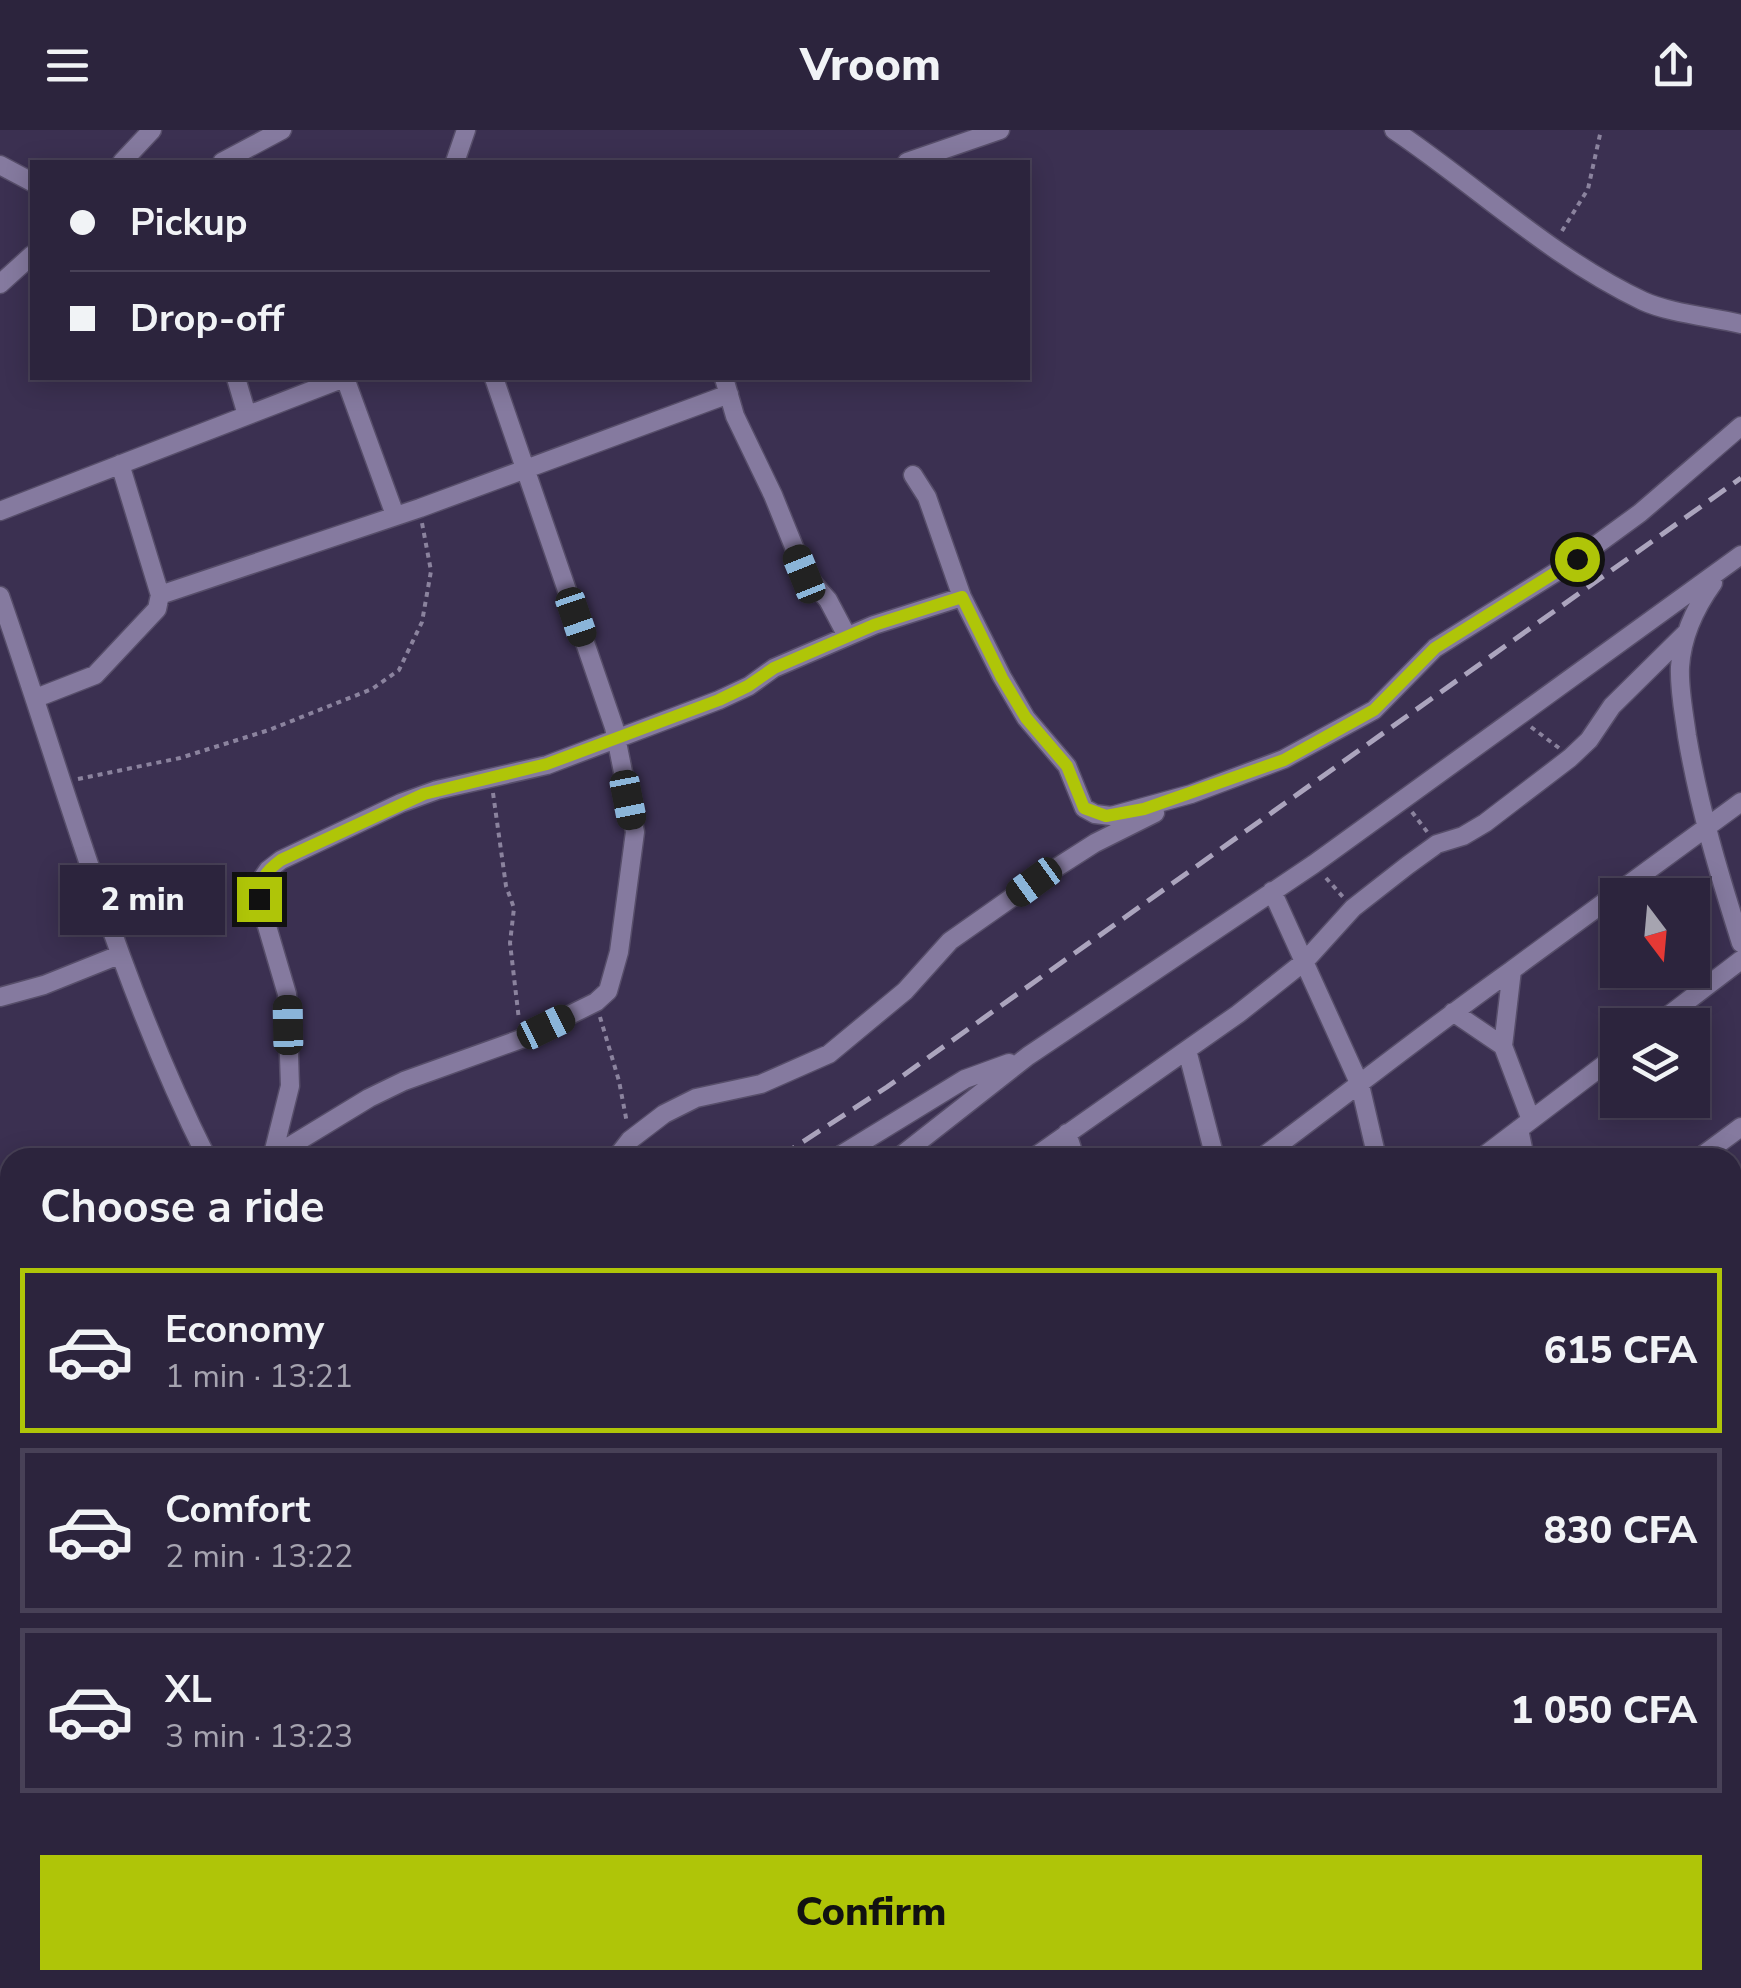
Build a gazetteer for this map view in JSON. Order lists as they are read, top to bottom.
{
  "north": "bottom",
  "page": {
    "header": "Vroom",
    "banner": ["Pickup", "Drop-off"],
    "bubble": "2 min",
    "heading": "Choose a ride",
    "list": [
      {
        "name": "Economy",
        "note": "1 min · 13:21",
        "value": "615 CFA"
      },
      {
        "name": "Comfort",
        "note": "2 min · 13:22",
        "value": "830 CFA"
      },
      {
        "name": "XL",
        "note": "3 min · 13:23",
        "value": "1 050 CFA"
      }
    ],
    "buttons": "Confirm"
  }
}
